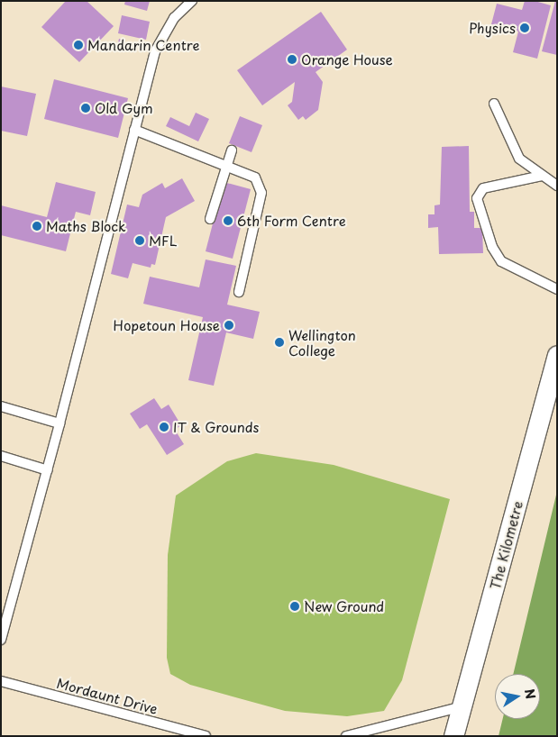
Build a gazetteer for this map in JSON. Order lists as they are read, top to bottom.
{
  "streets": {
    "street": ["The Kilometre"],
    "lane": ["Mordaunt Drive"]
  },
  "places": [
    "Physics",
    "Mandarin Centre",
    "Orange House",
    "Old Gym",
    "6th Form Centre",
    "Maths Block",
    "MFL",
    "Hopetoun House",
    "Wellington College",
    "IT & Grounds",
    "New Ground"
  ],
  "north": "right"
}
